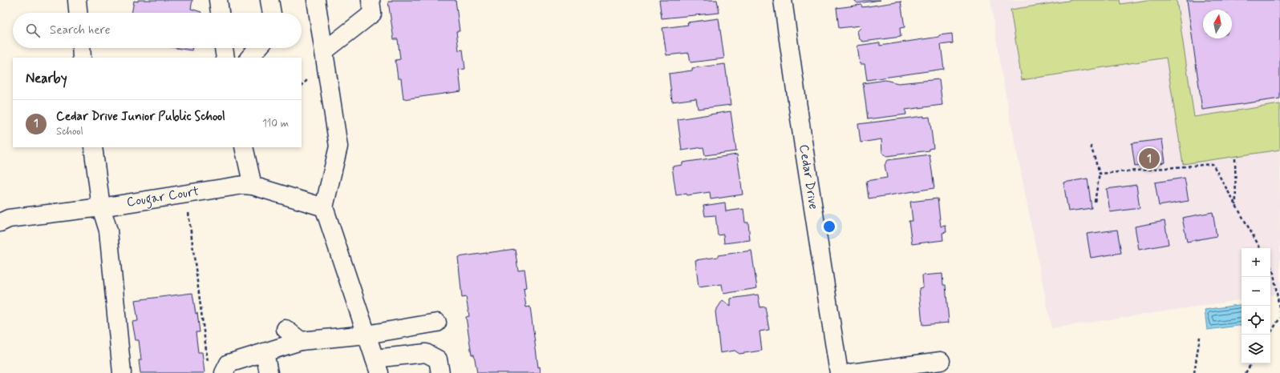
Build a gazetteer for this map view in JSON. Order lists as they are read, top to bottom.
{
  "streets": {
    "street": ["Cedar Drive", "Cougar Court"]
  },
  "north": "top",
  "page": {
    "search": "Search here",
    "heading": "Nearby",
    "list": [
      {
        "mark": "1",
        "name": "Cedar Drive Junior Public School",
        "note": "School",
        "value": "110 m"
      }
    ],
    "pins": "1",
    "map_buttons": ["+", "−"]
  }
}
